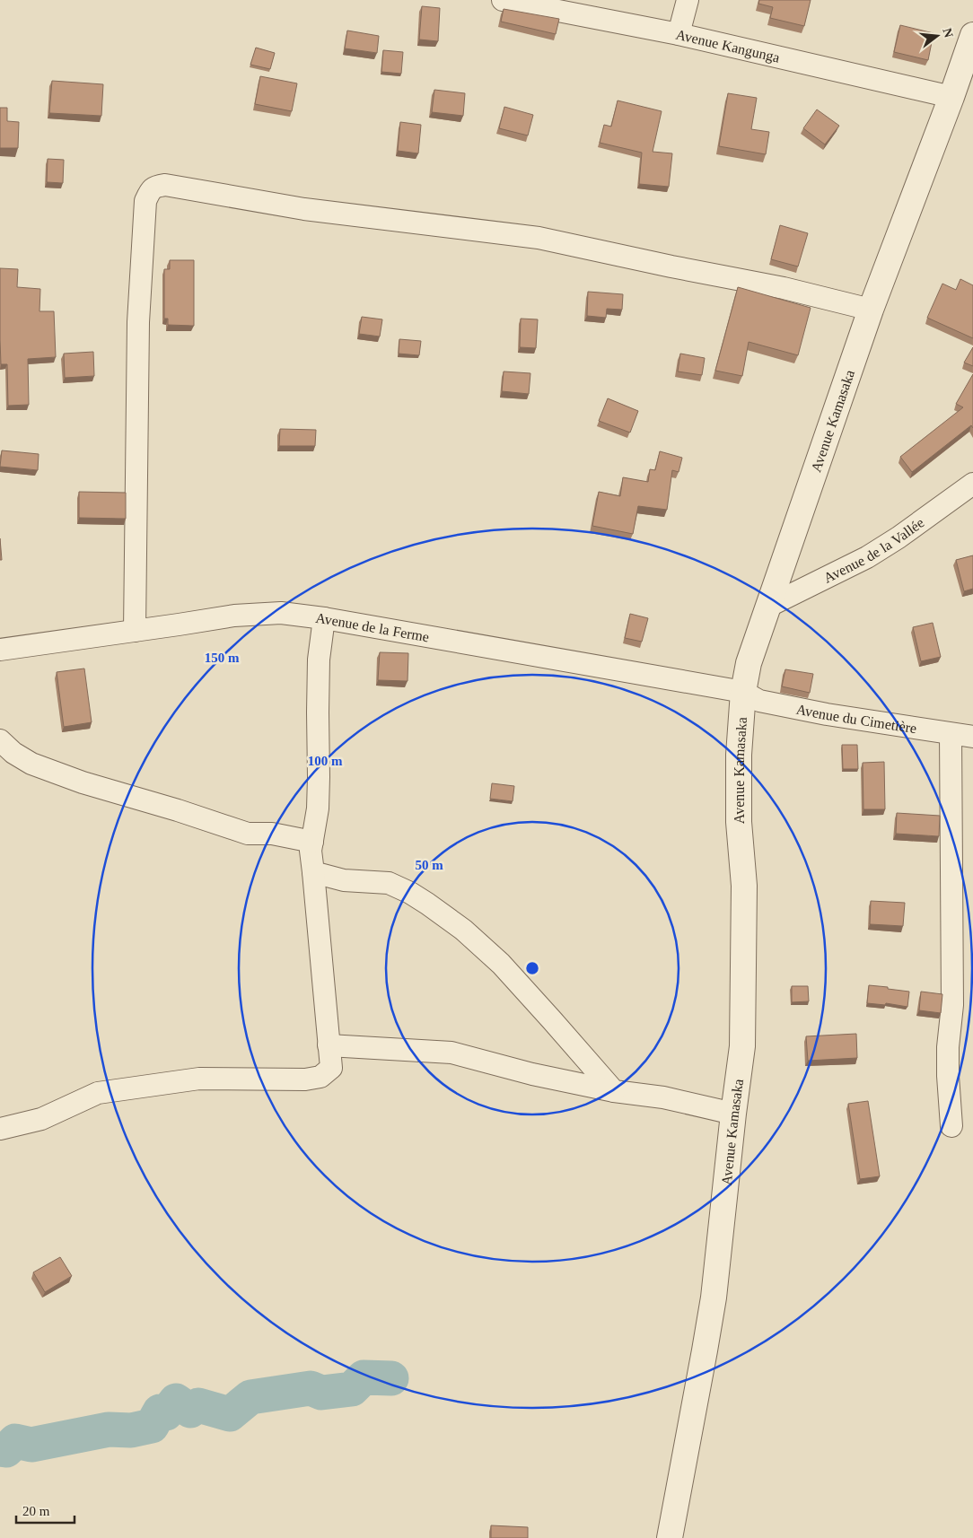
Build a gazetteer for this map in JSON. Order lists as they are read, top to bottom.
{
  "streets": {
    "street": [
      "Avenue Kangunga",
      "Avenue Kamasaka",
      "Avenue de la Vallée",
      "Avenue de la Ferme",
      "Avenue du Cimetière"
    ]
  },
  "crossings": [
    ["Avenue Kangunga", "Avenue Kamasaka"],
    ["Avenue Kamasaka", "Avenue de la Vallée"],
    ["Avenue Kamasaka", "Avenue de la Ferme"],
    ["Avenue Kamasaka", "Avenue du Cimetière"],
    ["Avenue de la Ferme", "Avenue du Cimetière"]
  ],
  "scale_bar": "20 m",
  "north": "right",
  "rings": ["150 m", "100 m", "50 m"]
}
